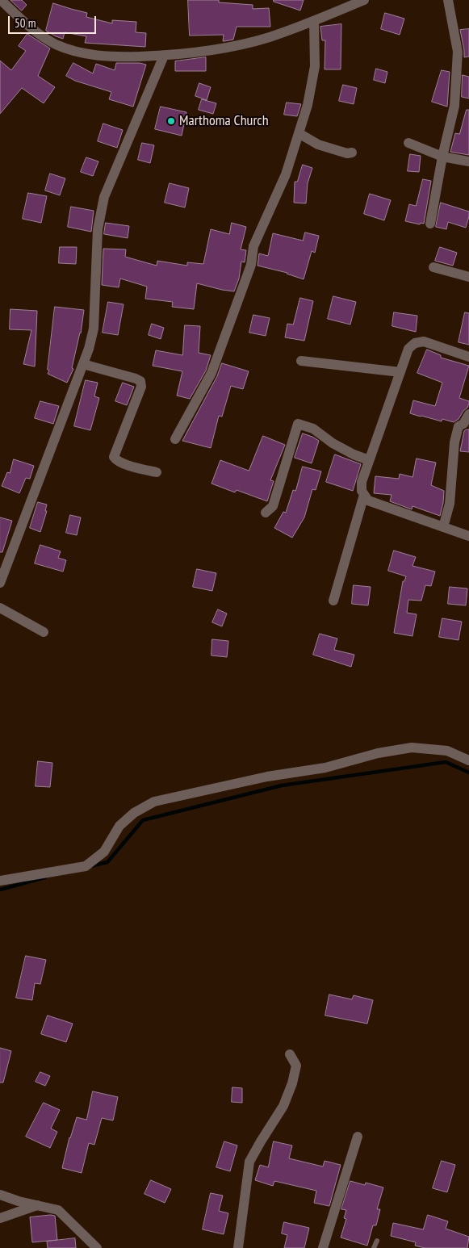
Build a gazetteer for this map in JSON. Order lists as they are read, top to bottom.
{
  "places": ["Marthoma Church"],
  "scale_bar": "50 m"
}
